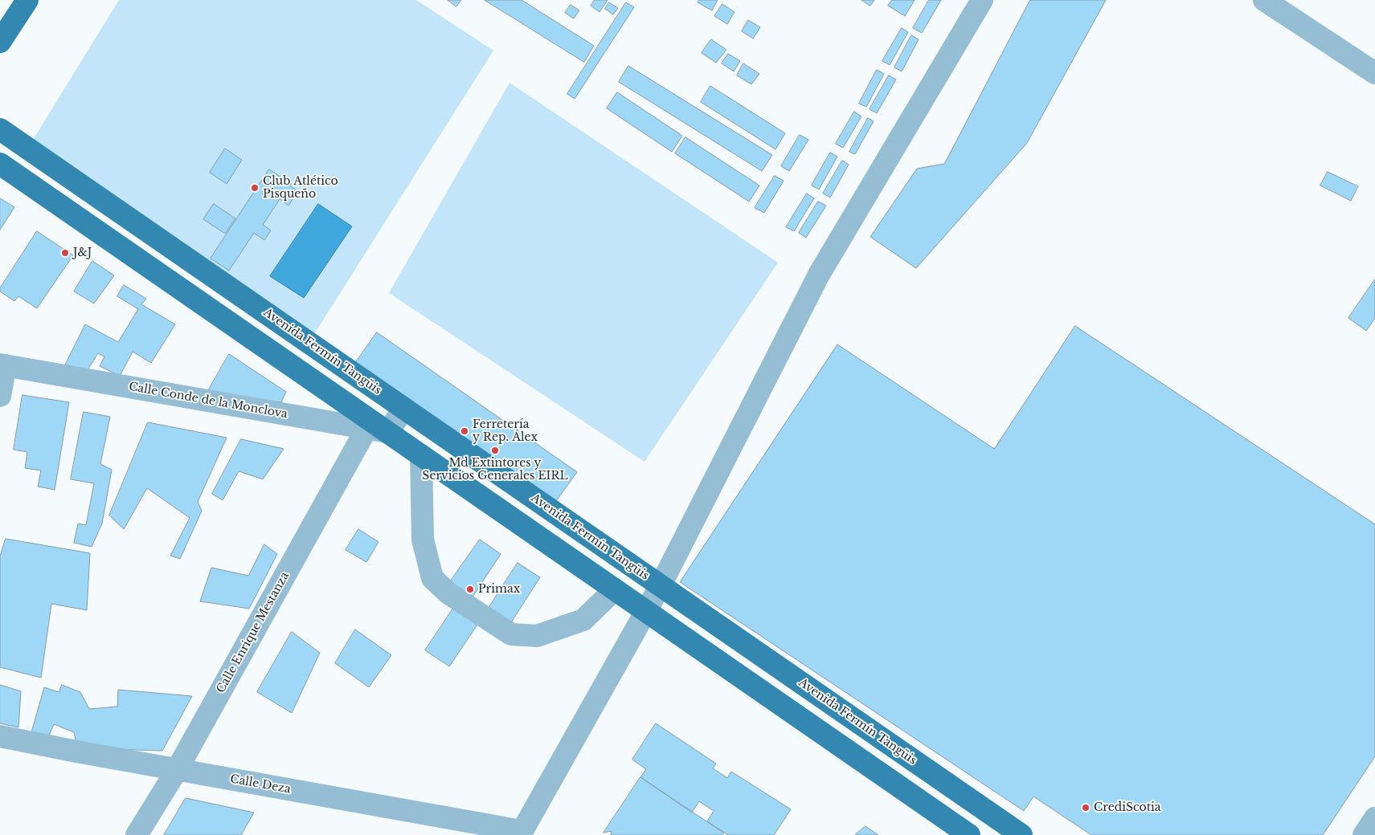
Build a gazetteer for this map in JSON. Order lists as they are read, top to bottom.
{
  "streets": {
    "main road": ["Avenida Fermín Tangüis"],
    "street": ["Calle Conde de la Monclova", "Calle Enrique Mestanza", "Calle Deza"]
  },
  "crossings": [
    ["Calle Conde de la Monclova", "Calle Enrique Mestanza"],
    ["Calle Enrique Mestanza", "Calle Deza"]
  ],
  "places": [
    "Club Atlético Pisqueño",
    "J&J",
    "Ferretería y Rep. Álex",
    "Md Extintores y Servicios Generales EIRL",
    "Primax",
    "CrediScotia"
  ]
}
